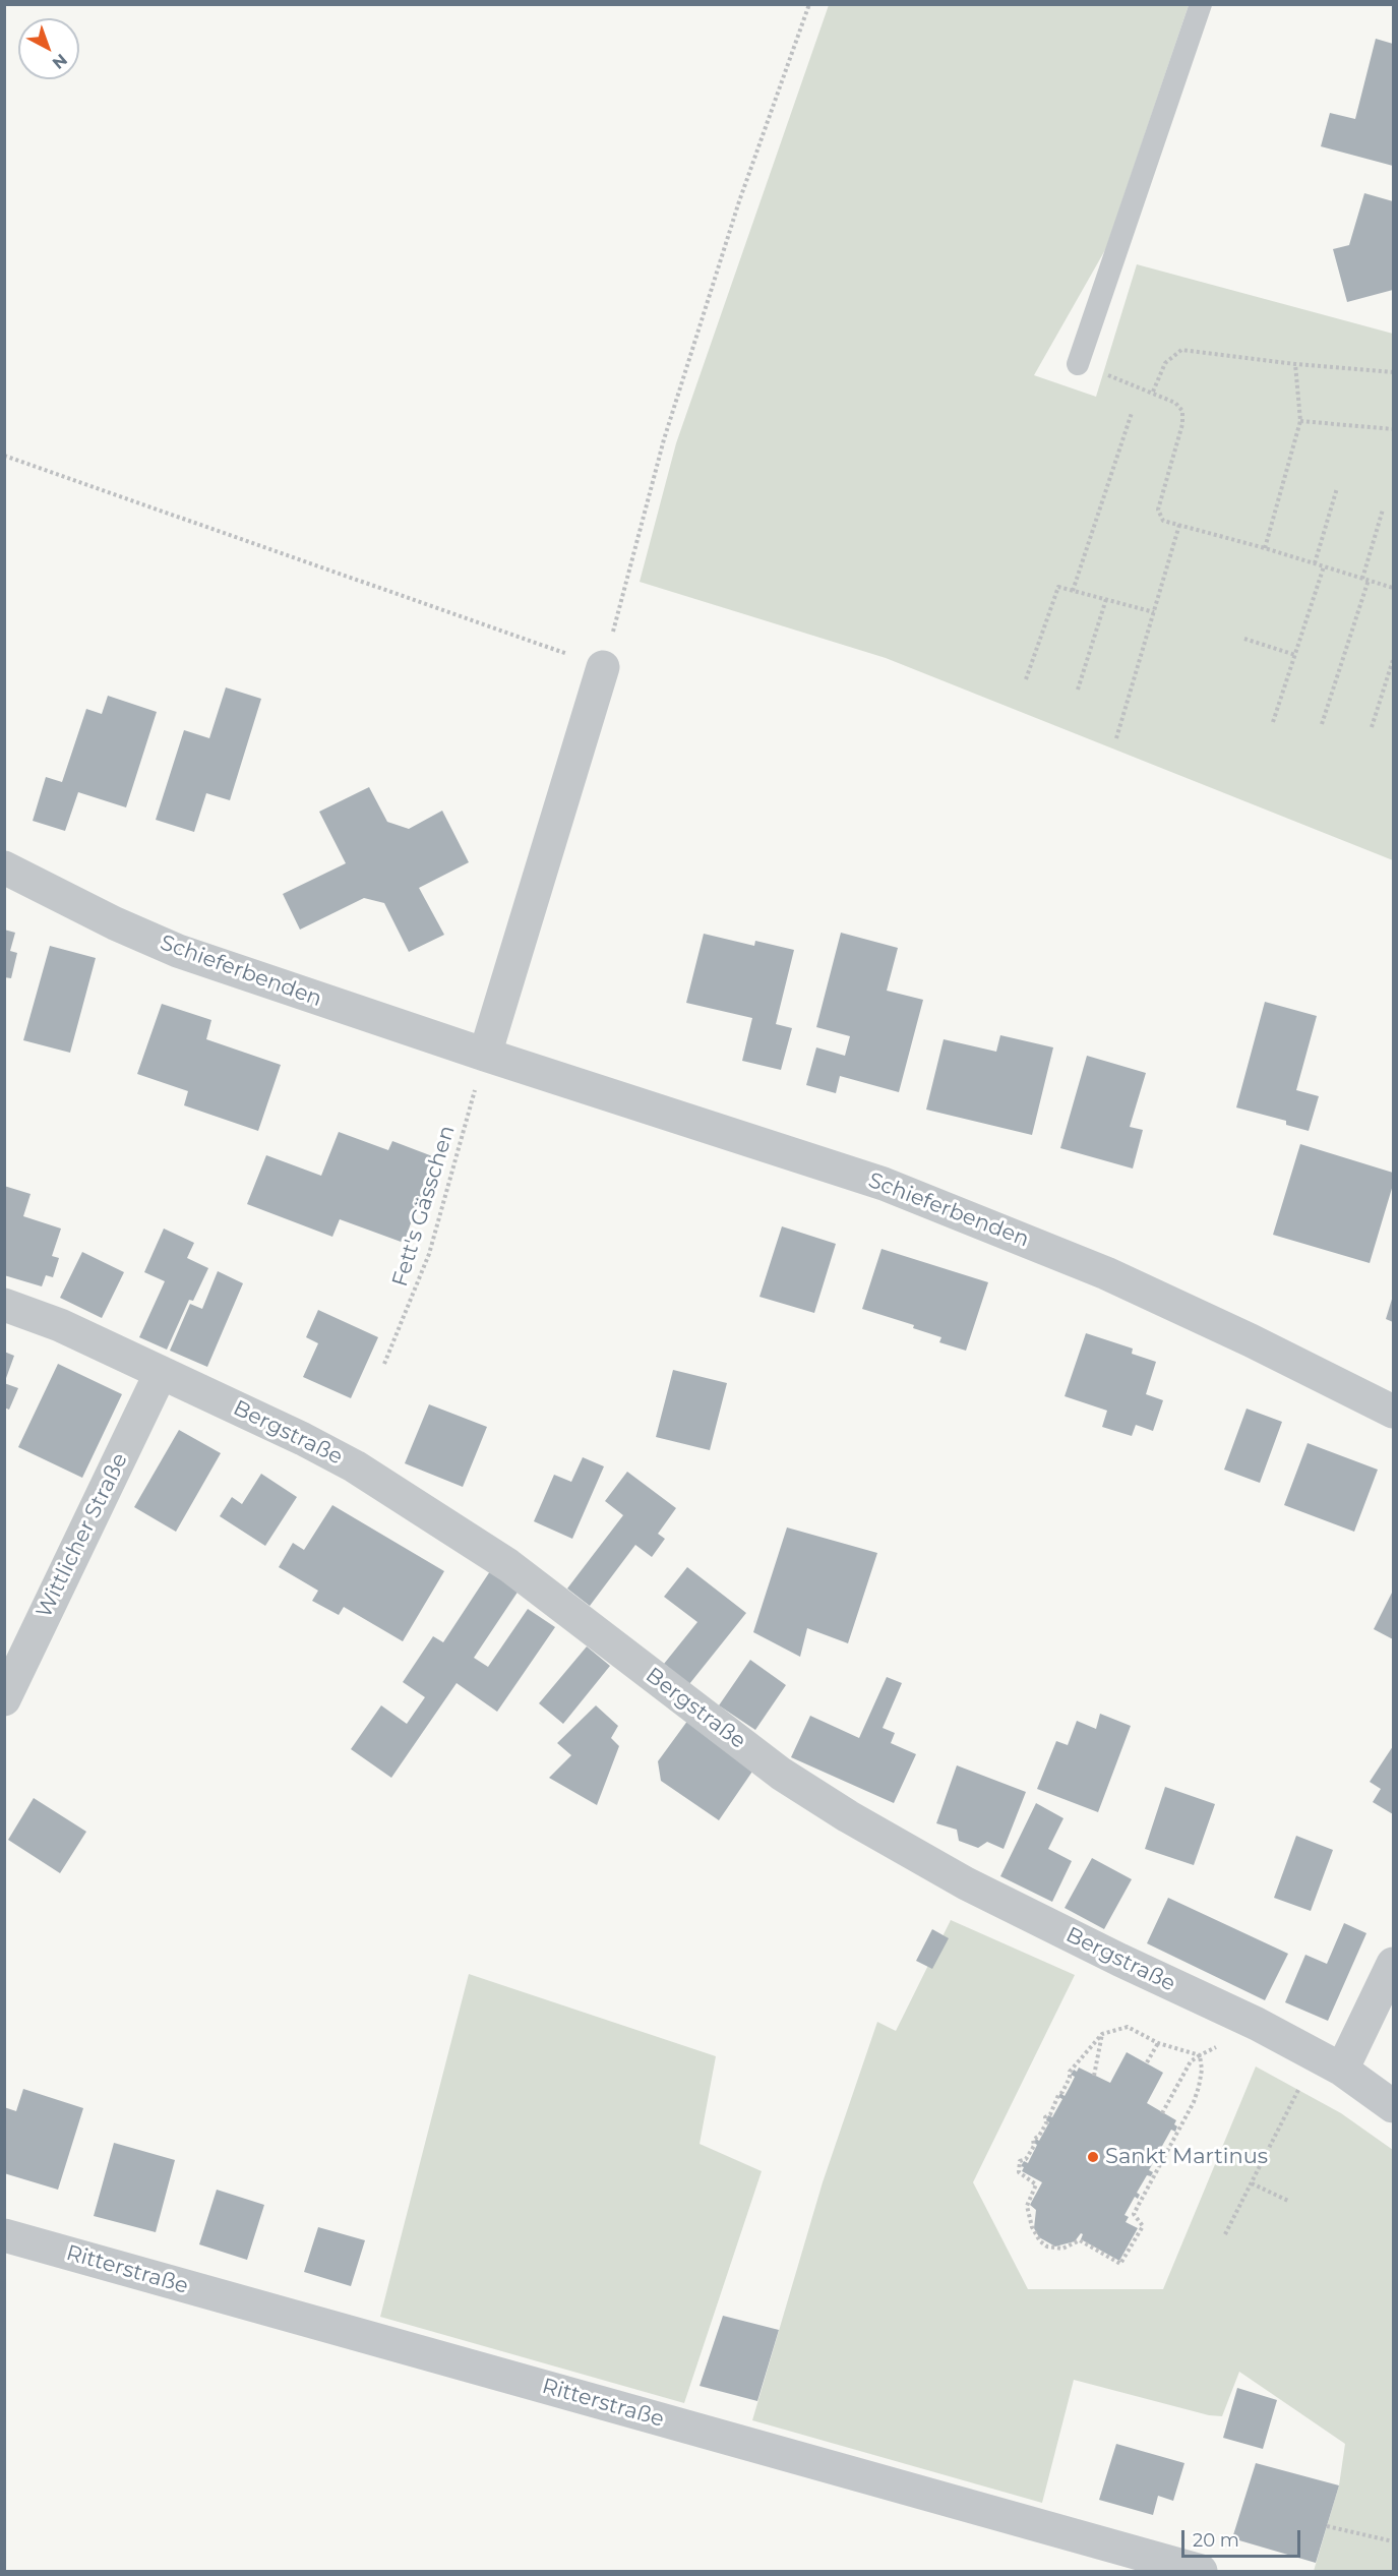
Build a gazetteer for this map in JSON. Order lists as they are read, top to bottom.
{
  "streets": {
    "street": [
      "Schieferbenden",
      "Bergstraße",
      "Wittlicher Straße",
      "Ritterstraße"
    ],
    "path": ["Fett's Gässchen"]
  },
  "crossings": [
    ["Schieferbenden", "Fett's Gässchen"],
    ["Bergstraße", "Wittlicher Straße"]
  ],
  "places": ["Sankt Martinus"],
  "scale_bar": "20 m",
  "north": "bottom right"
}
